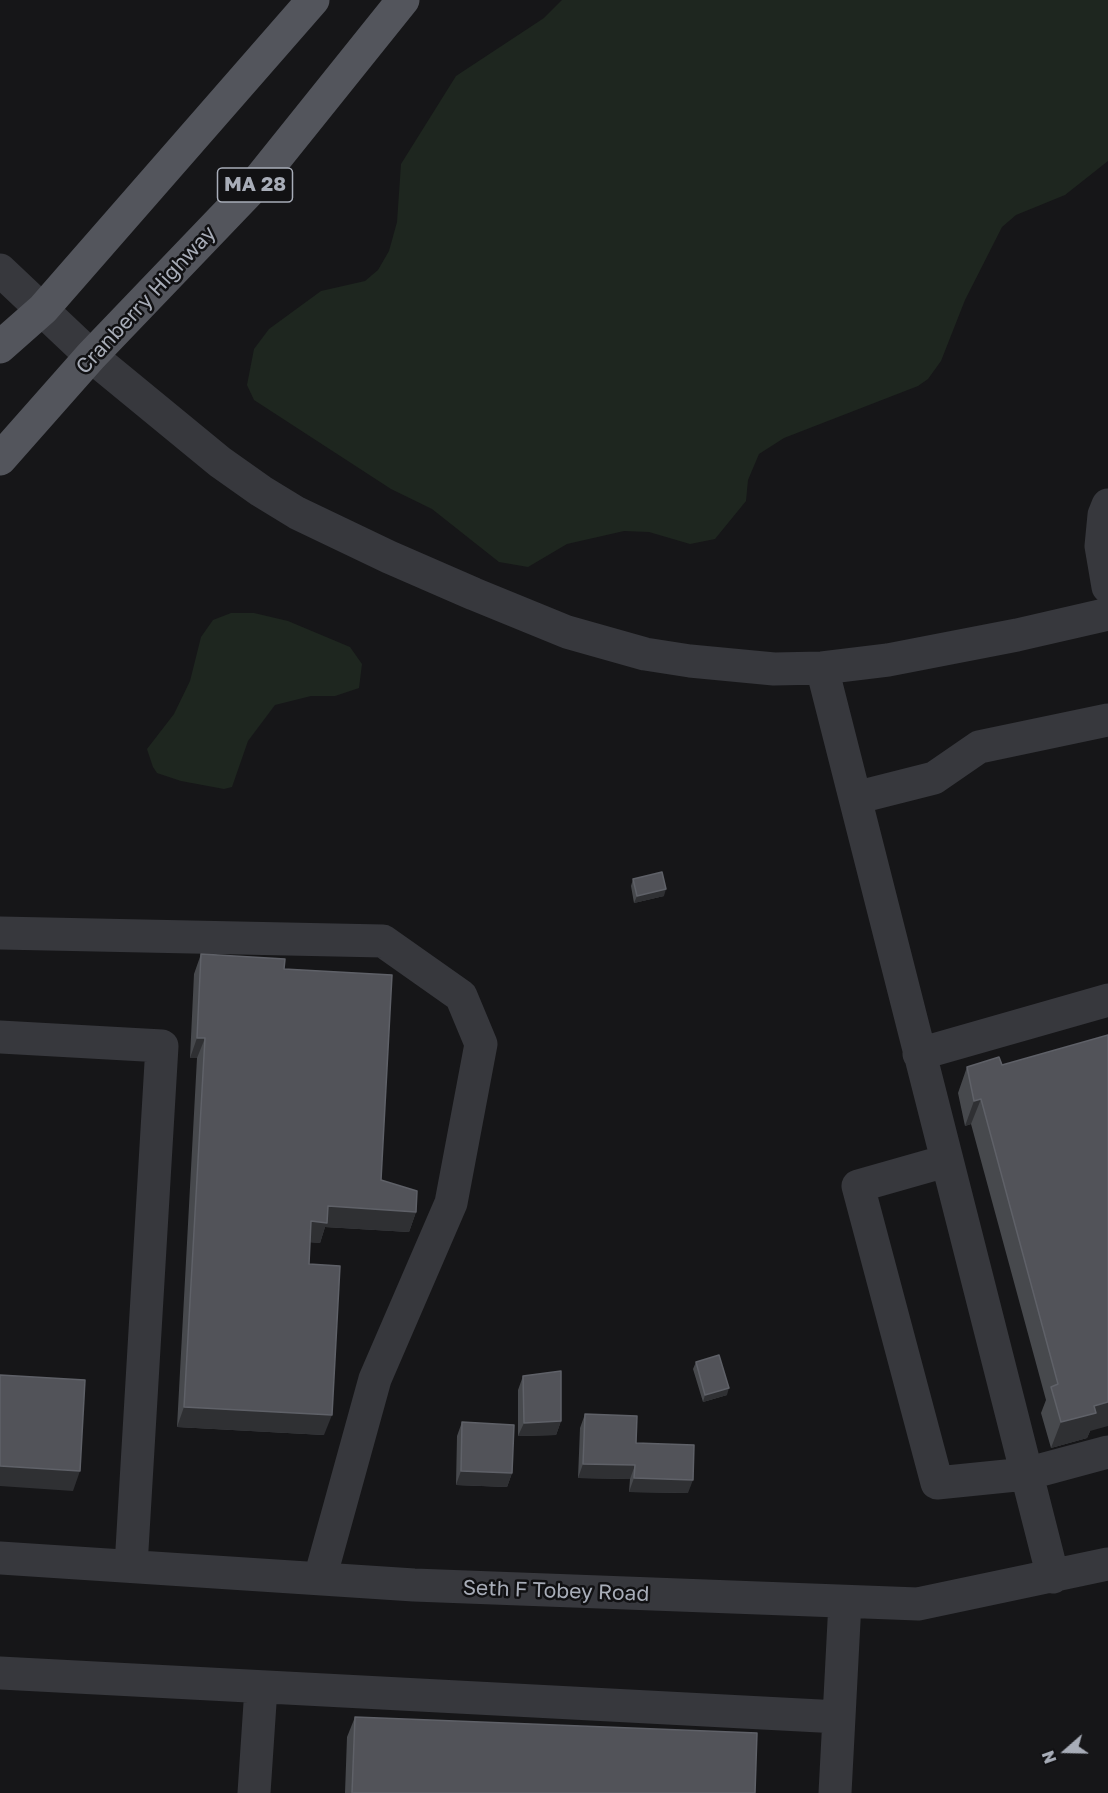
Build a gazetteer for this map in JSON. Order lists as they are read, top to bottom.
{
  "streets": {
    "main road": ["MA 28", "Cranberry Highway"],
    "street": ["Seth F Tobey Road"]
  },
  "north": "left"
}
